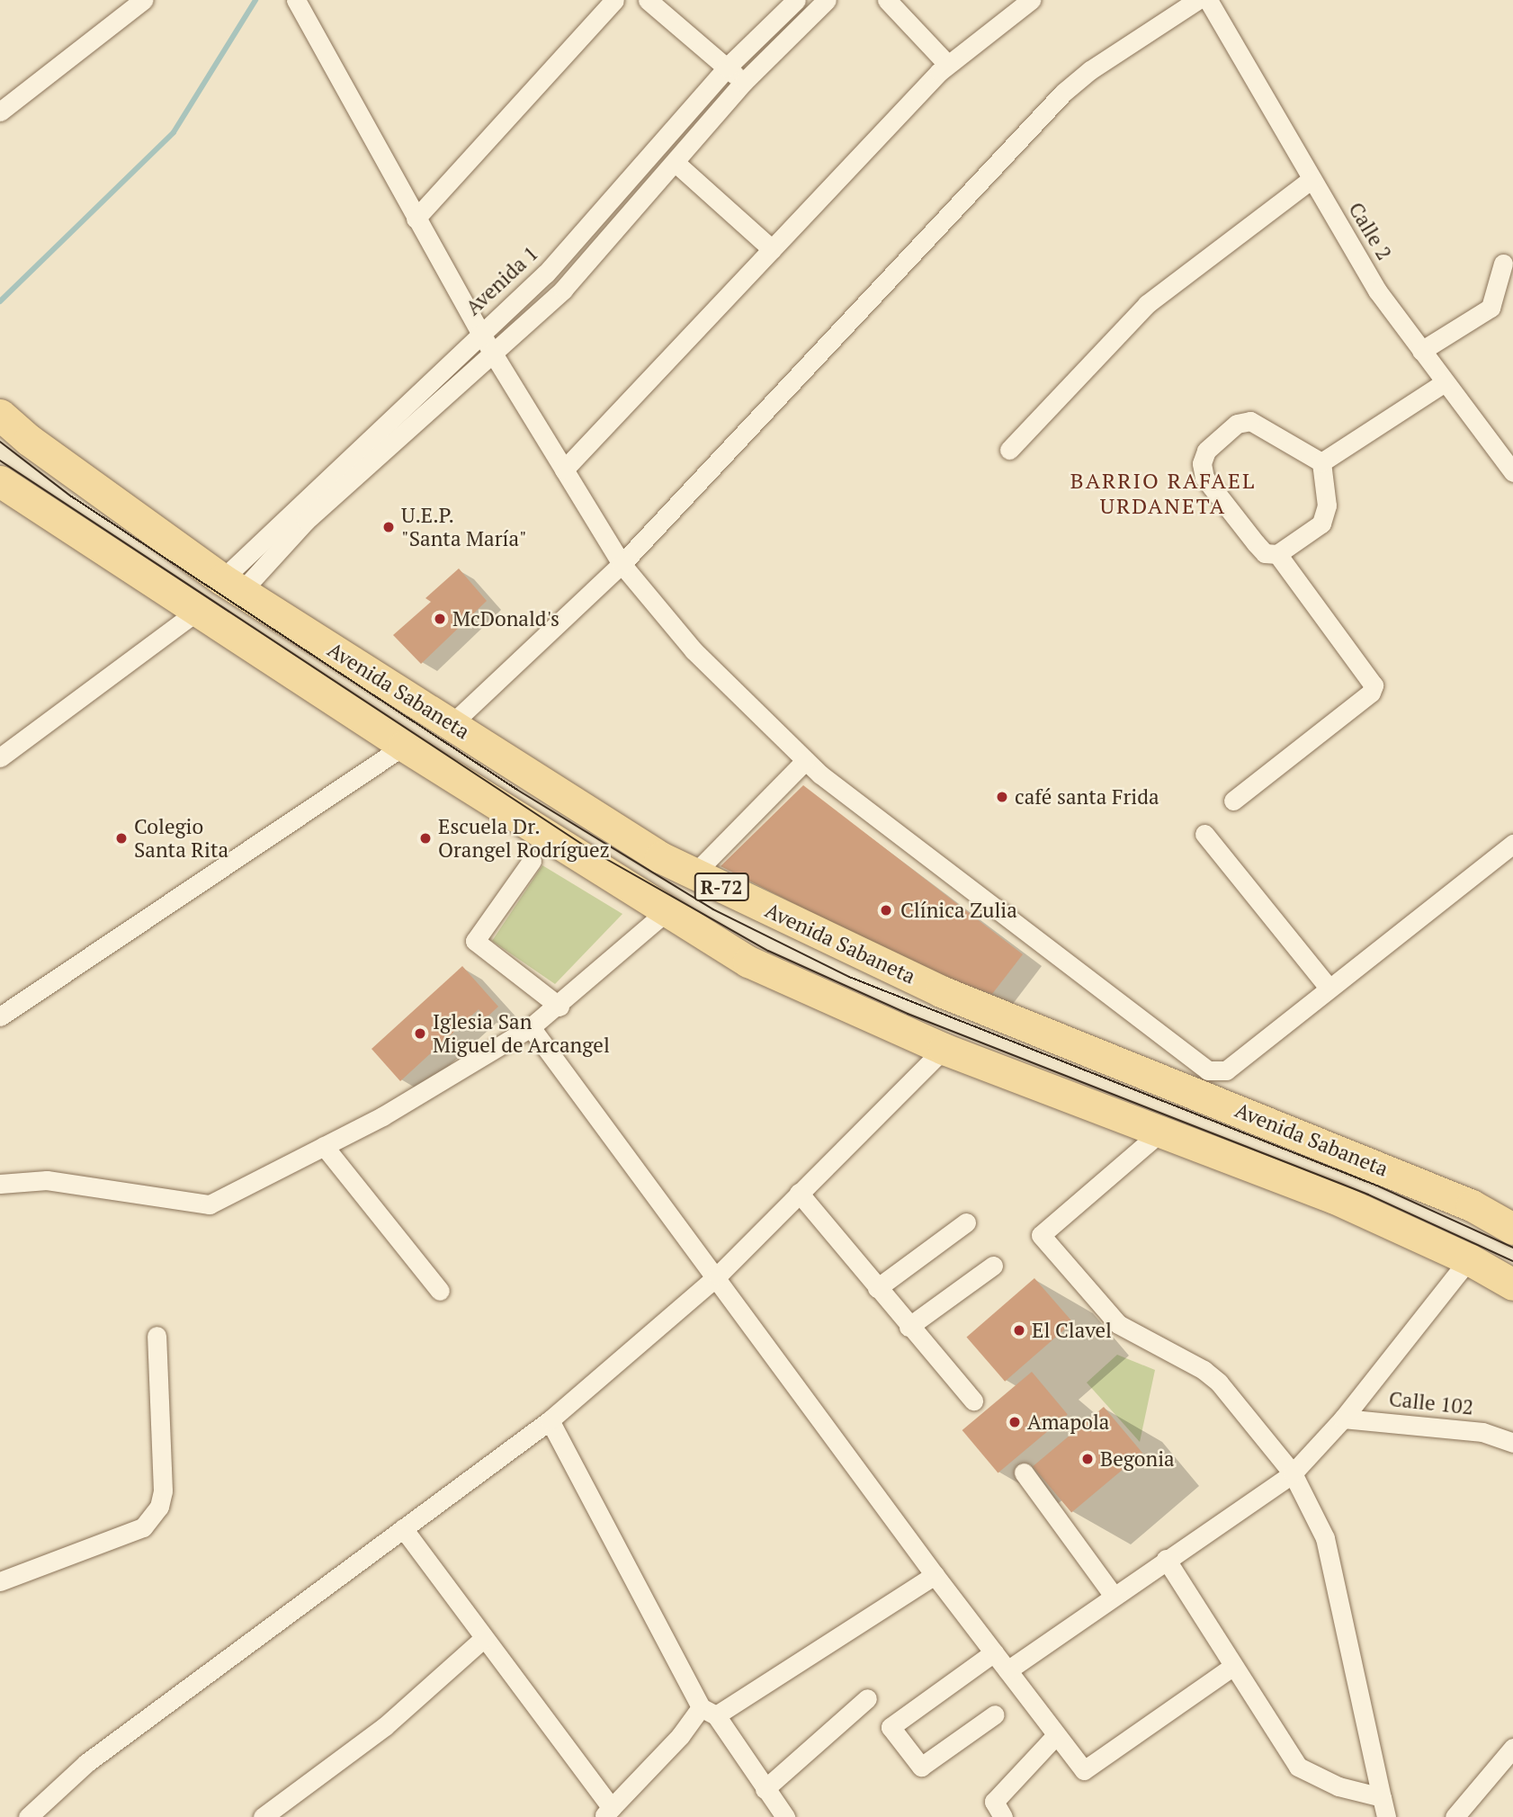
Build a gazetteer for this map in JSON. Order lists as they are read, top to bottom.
{
  "streets": {
    "main road": ["Avenida Sabaneta", "R-72"],
    "street": ["Calle 2", "Avenida 1", "Calle 102"]
  },
  "crossings": [
    ["Avenida 1", "Avenida Sabaneta"]
  ],
  "districts": ["BARRIO RAFAEL URDANETA"],
  "places": [
    "U.E.P. \"Santa María\"",
    "McDonald's",
    "café santa Frida",
    "Colegio Santa Rita",
    "Escuela Dr. Orangel Rodríguez",
    "Clínica Zulia",
    "Iglesia San Miguel de Arcangel",
    "El Clavel",
    "Amapola",
    "Begonia"
  ]
}
